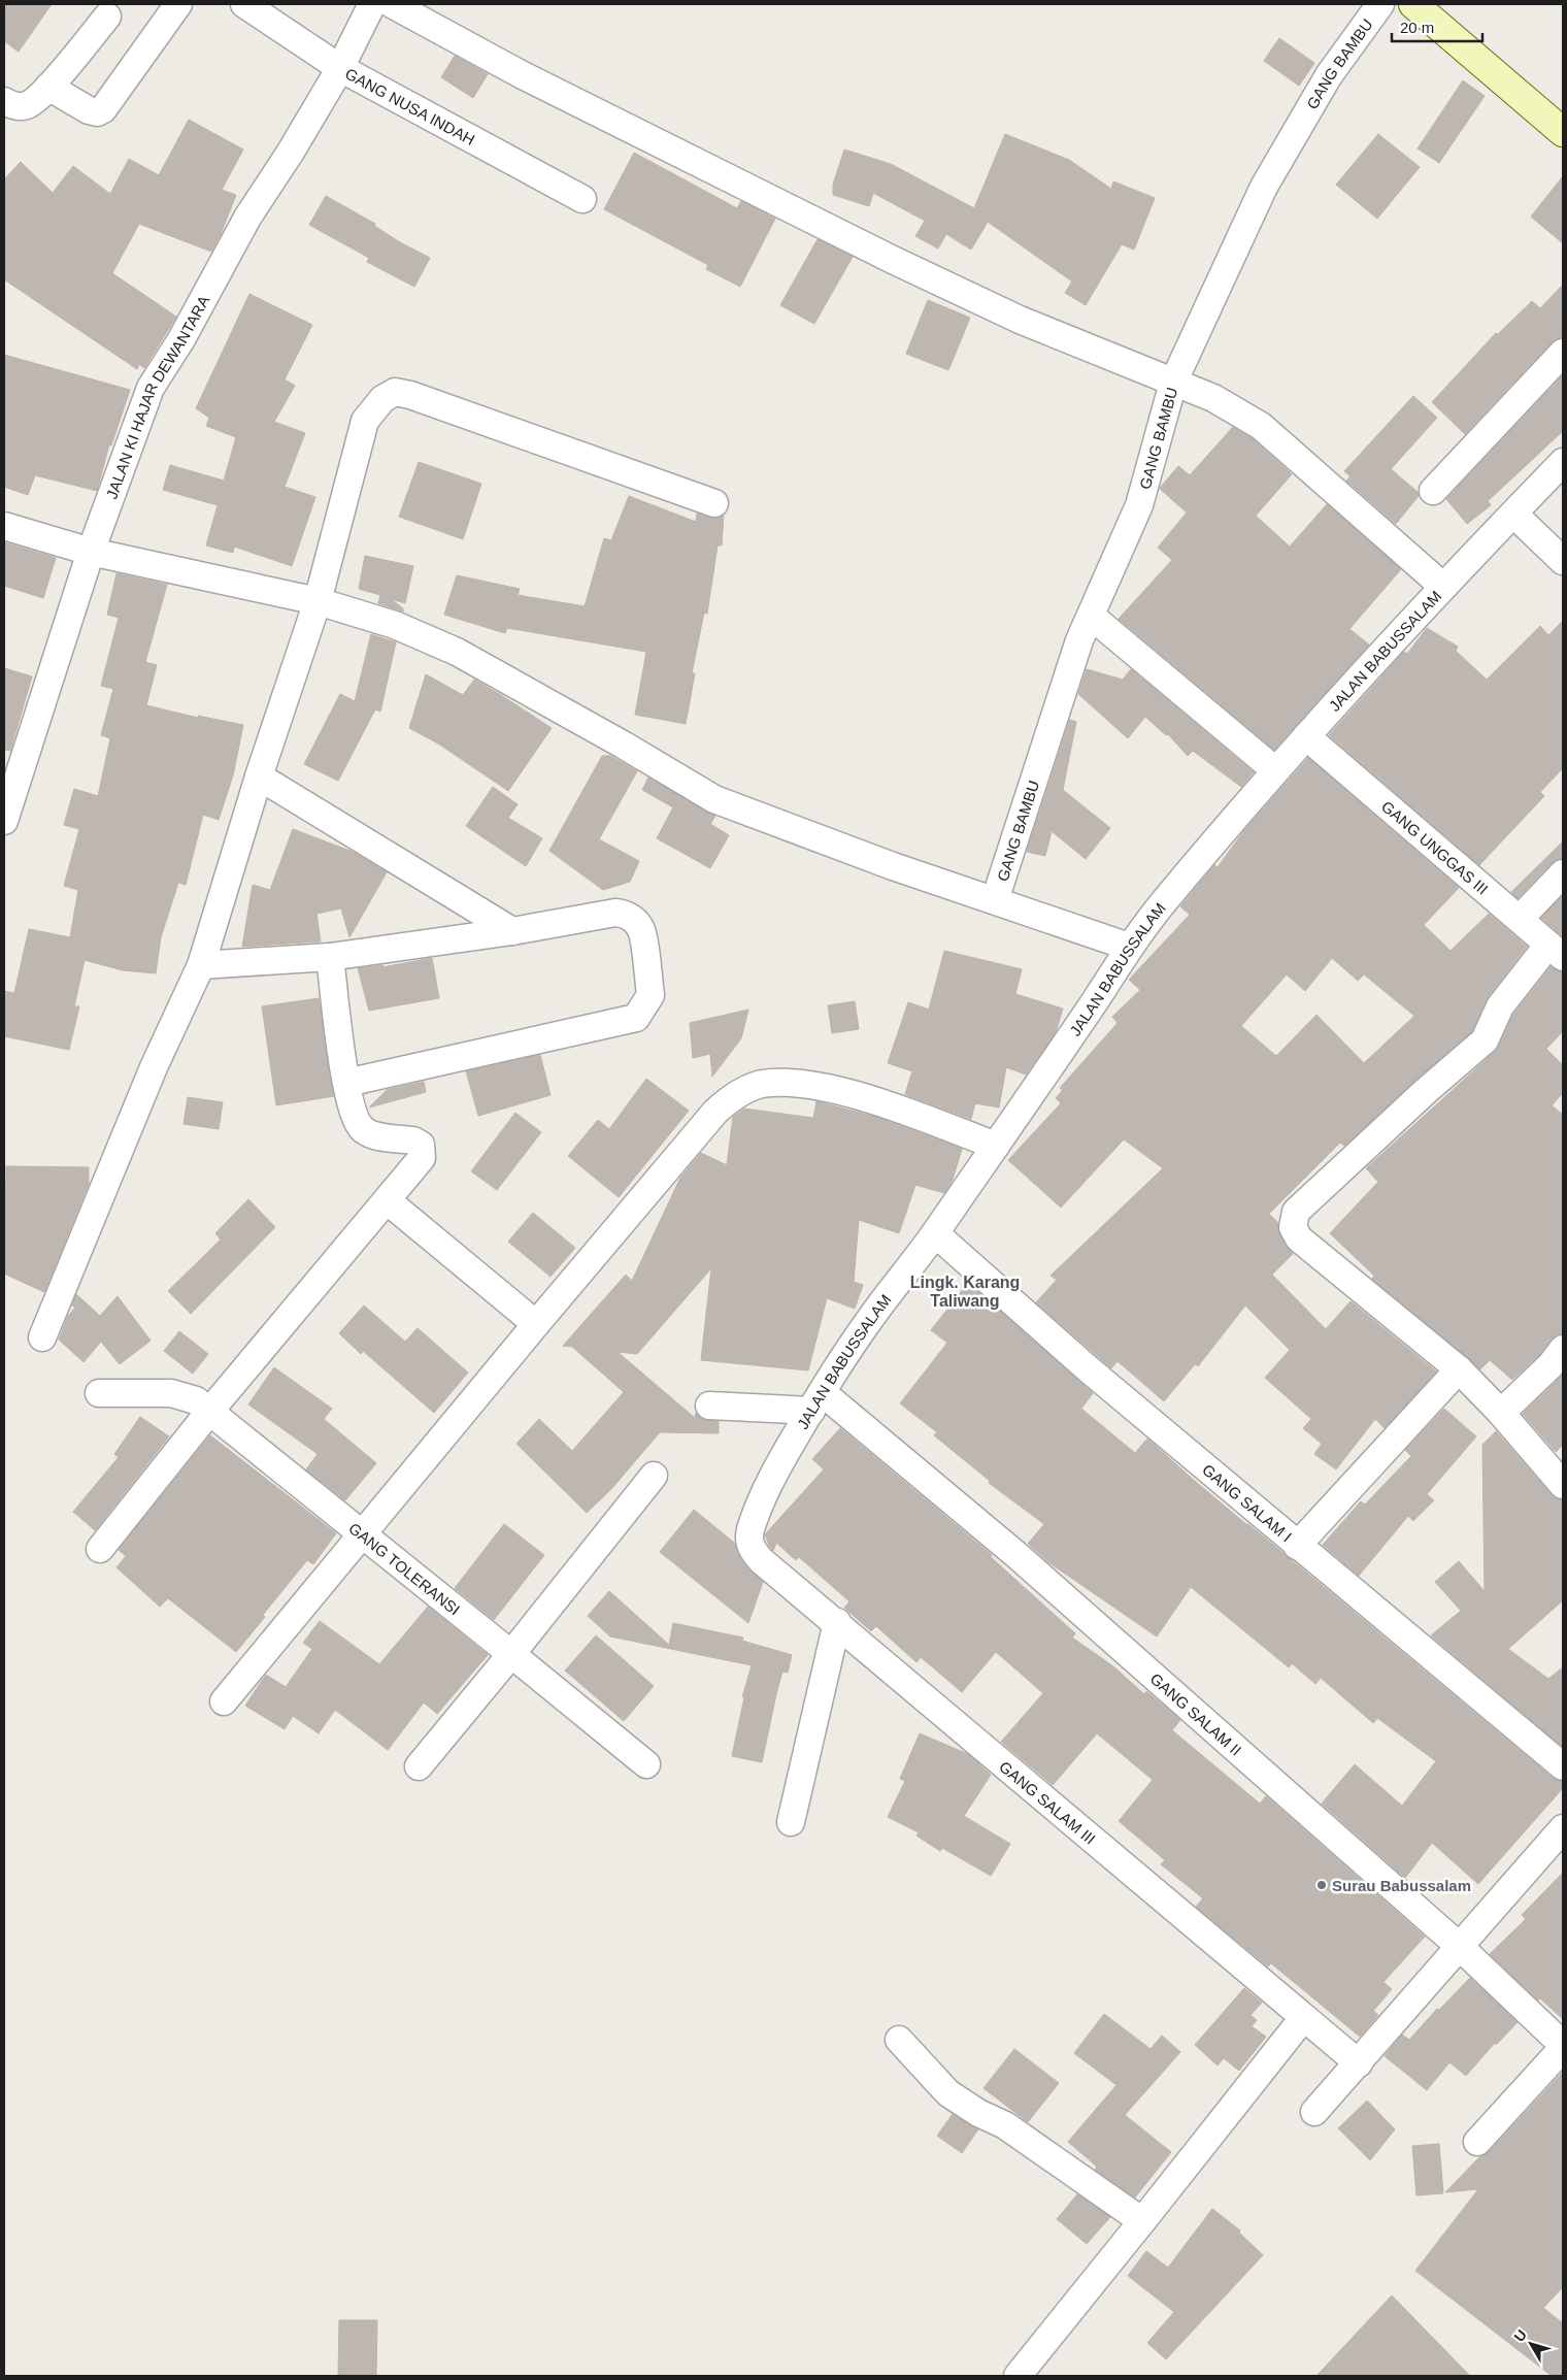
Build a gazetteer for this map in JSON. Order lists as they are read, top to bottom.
{
  "streets": {
    "street": [
      "GANG BAMBU",
      "GANG NUSA INDAH",
      "JALAN KI HAJAR DEWANTARA",
      "JALAN BABUSSALAM",
      "GANG UNGGAS III",
      "GANG SALAM I",
      "GANG TOLERANSI",
      "GANG SALAM II",
      "GANG SALAM III"
    ]
  },
  "crossings": [
    ["GANG NUSA INDAH", "JALAN KI HAJAR DEWANTARA"],
    ["JALAN BABUSSALAM", "GANG UNGGAS III"],
    ["JALAN BABUSSALAM", "GANG SALAM I"],
    ["JALAN BABUSSALAM", "GANG SALAM II"],
    ["JALAN BABUSSALAM", "GANG SALAM III"]
  ],
  "districts": ["Lingk. Karang Taliwang"],
  "places": ["Surau Babussalam"],
  "scale_bar": "20 m",
  "north": "top left"
}
